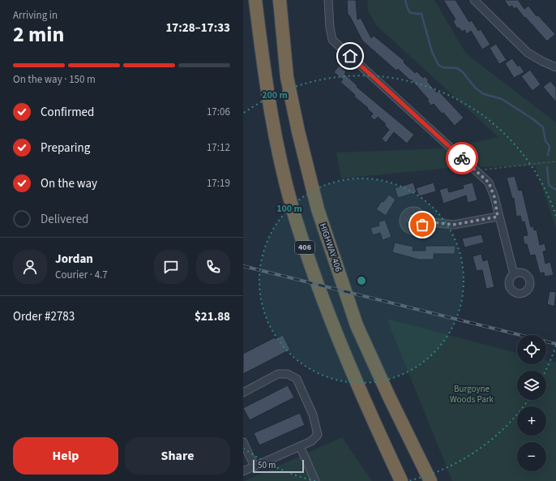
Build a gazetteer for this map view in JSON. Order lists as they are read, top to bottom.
{
  "streets": {
    "highway": ["406", "HIGHWAY 406"]
  },
  "parks": ["Burgoyne Woods Park"],
  "scale_bar": "50 m",
  "page": {
    "heading": ["2 min", "Arriving in", "17:28–17:33"],
    "panel": [
      "Jordan",
      "Courier · 4.7",
      "Order #2783",
      "$21.88"
    ],
    "bar": "On the way · 150 m",
    "list": [
      ["Confirmed", "17:06"],
      ["Preparing", "17:12"],
      ["On the way", "17:19"],
      "Delivered"
    ],
    "map_buttons": ["+", "−"],
    "buttons": ["Help", "Share"],
    "scale": "50 m"
  },
  "rings": ["200 m", "100 m"]
}
